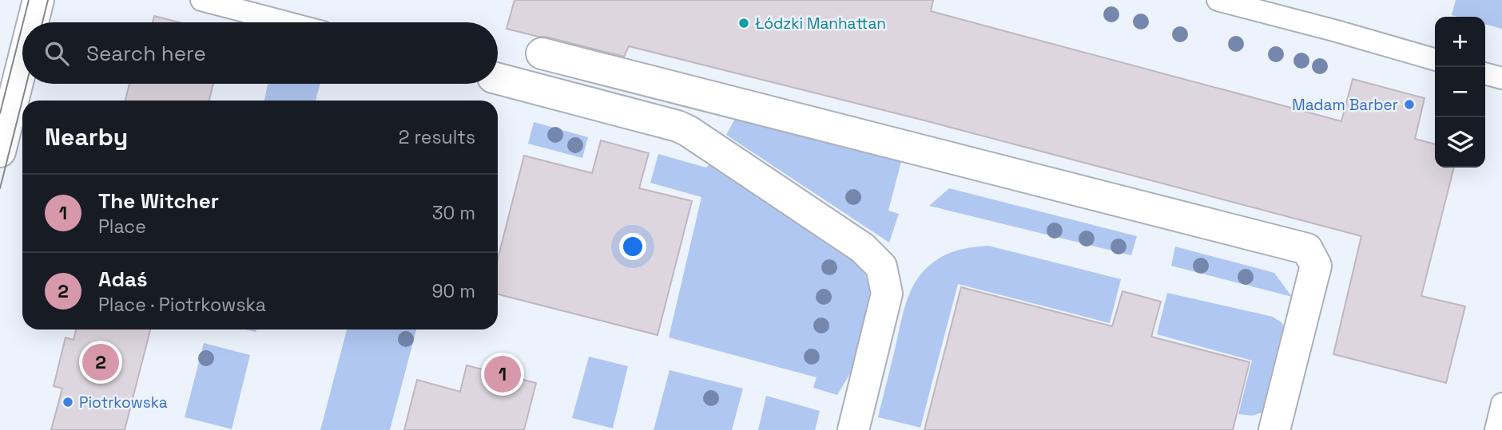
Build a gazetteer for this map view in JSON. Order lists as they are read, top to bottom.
{
  "places": ["Łódzki Manhattan", "Madam Barber", "Piotrkowska"],
  "page": {
    "map_buttons": ["+", "−"],
    "search": "Search here",
    "heading": ["Nearby", "2 results"],
    "list": [
      {
        "mark": "1",
        "name": "The Witcher",
        "note": "Place",
        "value": "30 m"
      },
      {
        "mark": "2",
        "name": "Adaś",
        "note": "Place · Piotrkowska",
        "value": "90 m"
      }
    ],
    "pins": ["2", "1"]
  }
}
